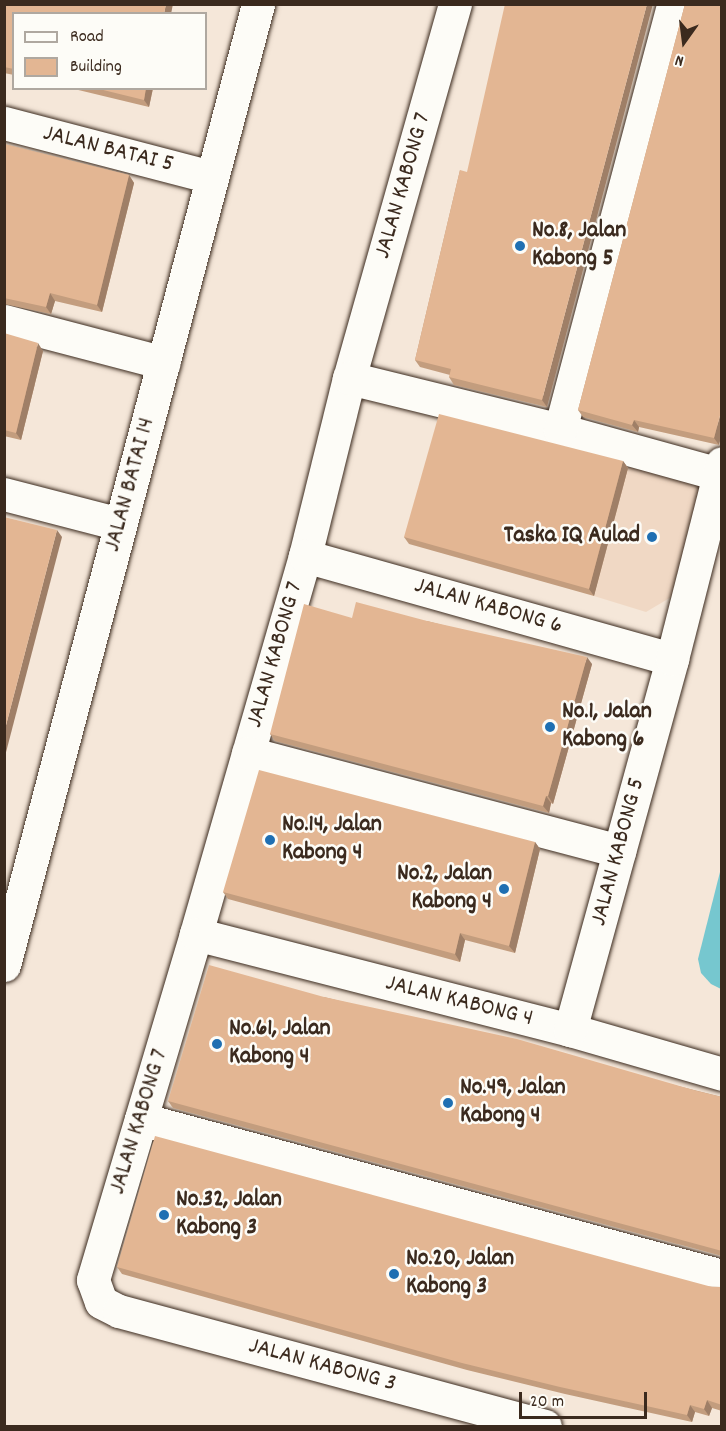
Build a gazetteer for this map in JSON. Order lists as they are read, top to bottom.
{
  "streets": {
    "street": [
      "JALAN BATAI 5",
      "JALAN KABONG 7",
      "JALAN BATAI 14",
      "JALAN KABONG 6",
      "JALAN KABONG 5",
      "JALAN KABONG 4",
      "JALAN KABONG 3"
    ]
  },
  "crossings": [
    ["JALAN BATAI 5", "JALAN BATAI 14"],
    ["JALAN KABONG 7", "JALAN KABONG 6"],
    ["JALAN KABONG 7", "JALAN KABONG 4"],
    ["JALAN KABONG 7", "JALAN KABONG 3"],
    ["JALAN KABONG 6", "JALAN KABONG 5"],
    ["JALAN KABONG 5", "JALAN KABONG 4"]
  ],
  "places": [
    "No.8, Jalan Kabong 5",
    "Taska IQ Aulad",
    "No.1, Jalan Kabong 6",
    "No.14, Jalan Kabong 4",
    "No.2, Jalan Kabong 4",
    "No.61, Jalan Kabong 4",
    "No.49, Jalan Kabong 4",
    "No.32, Jalan Kabong 3",
    "No.20, Jalan Kabong 3"
  ],
  "legend": ["Road", "Building"],
  "scale_bar": "20 m",
  "north": "bottom"
}
